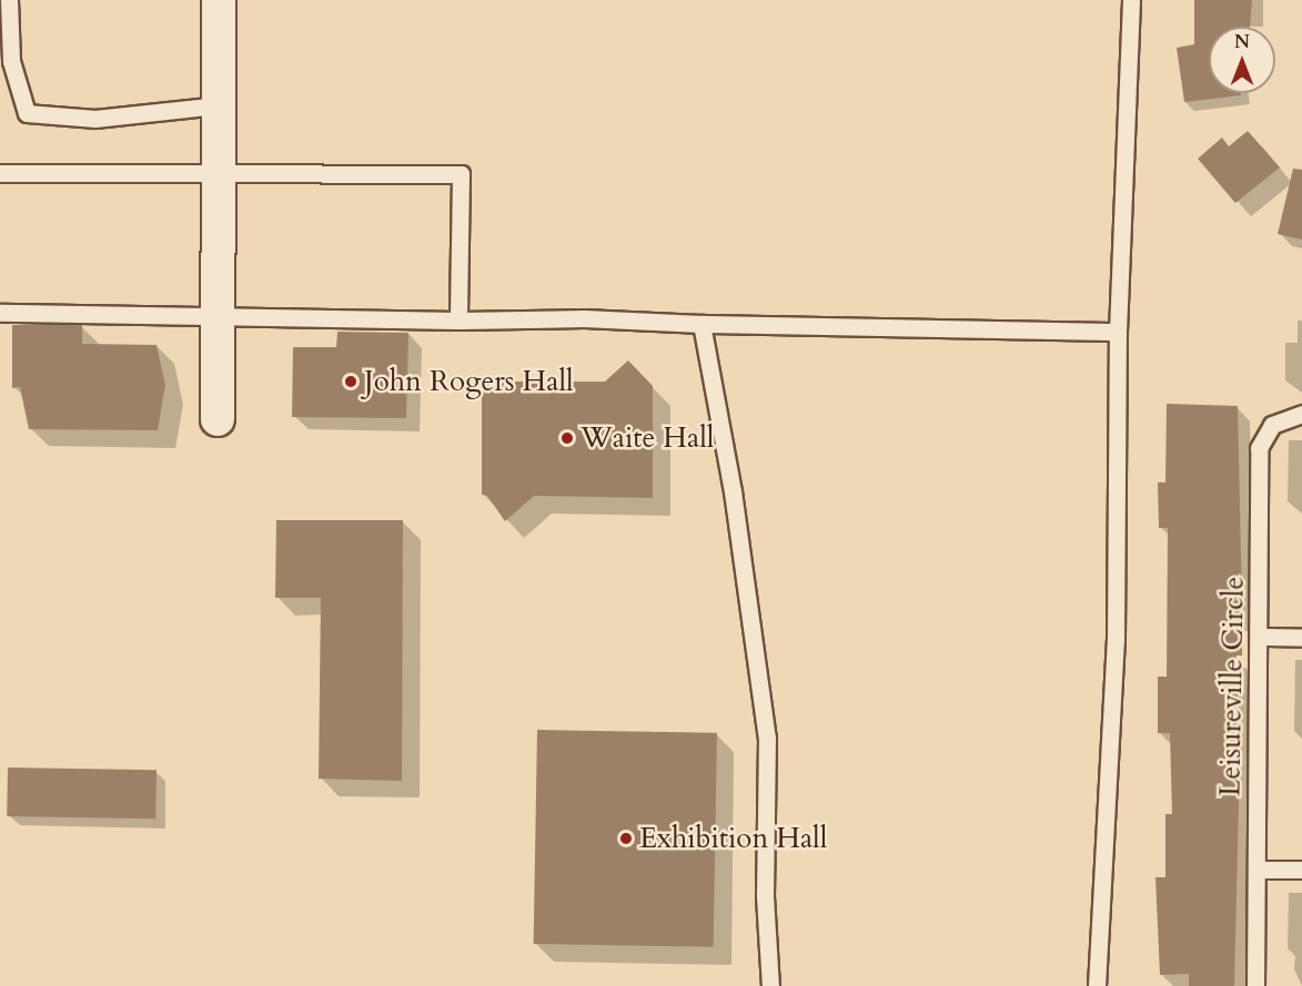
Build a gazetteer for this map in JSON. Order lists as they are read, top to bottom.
{
  "streets": {
    "lane": ["Leisureville Circle"]
  },
  "places": ["John Rogers Hall", "Waite Hall", "Exhibition Hall"],
  "north": "top"
}
